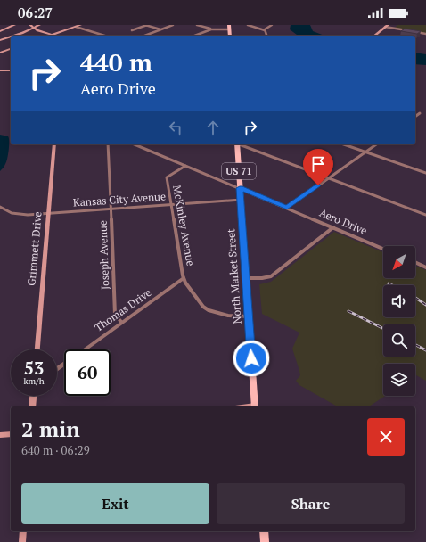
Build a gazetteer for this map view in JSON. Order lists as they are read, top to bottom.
{
  "streets": {
    "main road": ["US 71", "Grimmett Drive", "North Market Street"],
    "street": [
      "Kansas City Avenue",
      "Aero Drive",
      "McKinley Avenue",
      "Joseph Avenue",
      "Thomas Drive"
    ]
  },
  "crossings": [
    ["Kansas City Avenue", "McKinley Avenue"],
    ["Kansas City Avenue", "Grimmett Drive"],
    ["Kansas City Avenue", "Joseph Avenue"],
    ["Kansas City Avenue", "North Market Street"],
    ["Aero Drive", "McKinley Avenue"],
    ["Aero Drive", "North Market Street"],
    ["McKinley Avenue", "Thomas Drive"],
    ["Joseph Avenue", "Thomas Drive"]
  ],
  "north": "bottom left",
  "page": {
    "status": "06:27",
    "turn": ["440 m", "Aero Drive"],
    "speed": "53 km/h",
    "limit": "60",
    "heading": ["2 min", "640 m · 06:29"],
    "buttons": ["Exit", "Share"]
  }
}
